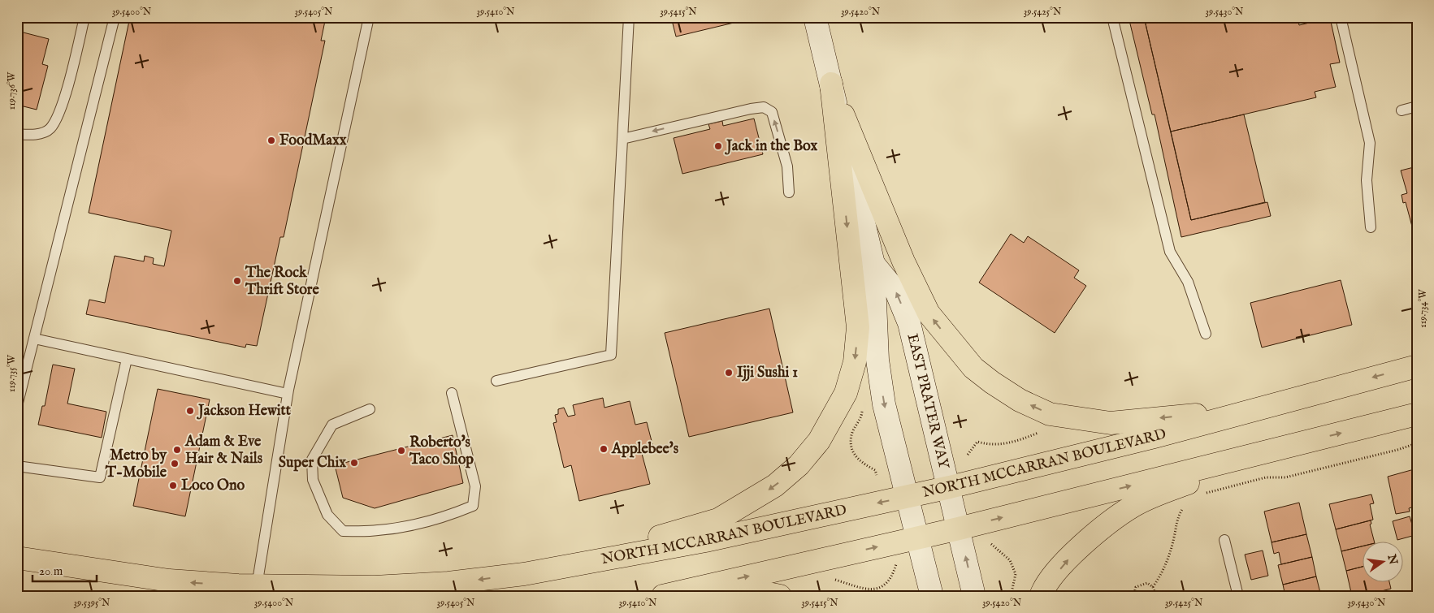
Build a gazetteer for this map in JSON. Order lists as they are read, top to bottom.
{
  "streets": {
    "main road": ["EAST PRATER WAY", "NORTH MCCARRAN BOULEVARD"]
  },
  "crossings": [
    ["EAST PRATER WAY", "NORTH MCCARRAN BOULEVARD"]
  ],
  "places": [
    "FoodMaxx",
    "Jack in the Box",
    "The Rock Thrift Store",
    "Ijji Sushi 1",
    "Jackson Hewitt",
    "Applebee's",
    "Adam & Eve Hair & Nails",
    "Roberto's Taco Shop",
    "Super Chix",
    "Metro by T-Mobile",
    "Loco Ono"
  ],
  "scale_bar": "20 m",
  "north": "right",
  "coordinates": [
    "39.5400°N",
    "39.5405°N",
    "39.5410°N",
    "39.5415°N",
    "39.5420°N",
    "39.5425°N",
    "39.5430°N",
    "119.736°W",
    "119.734°W",
    "119.735°W",
    "39.5395°N"
  ]
}
